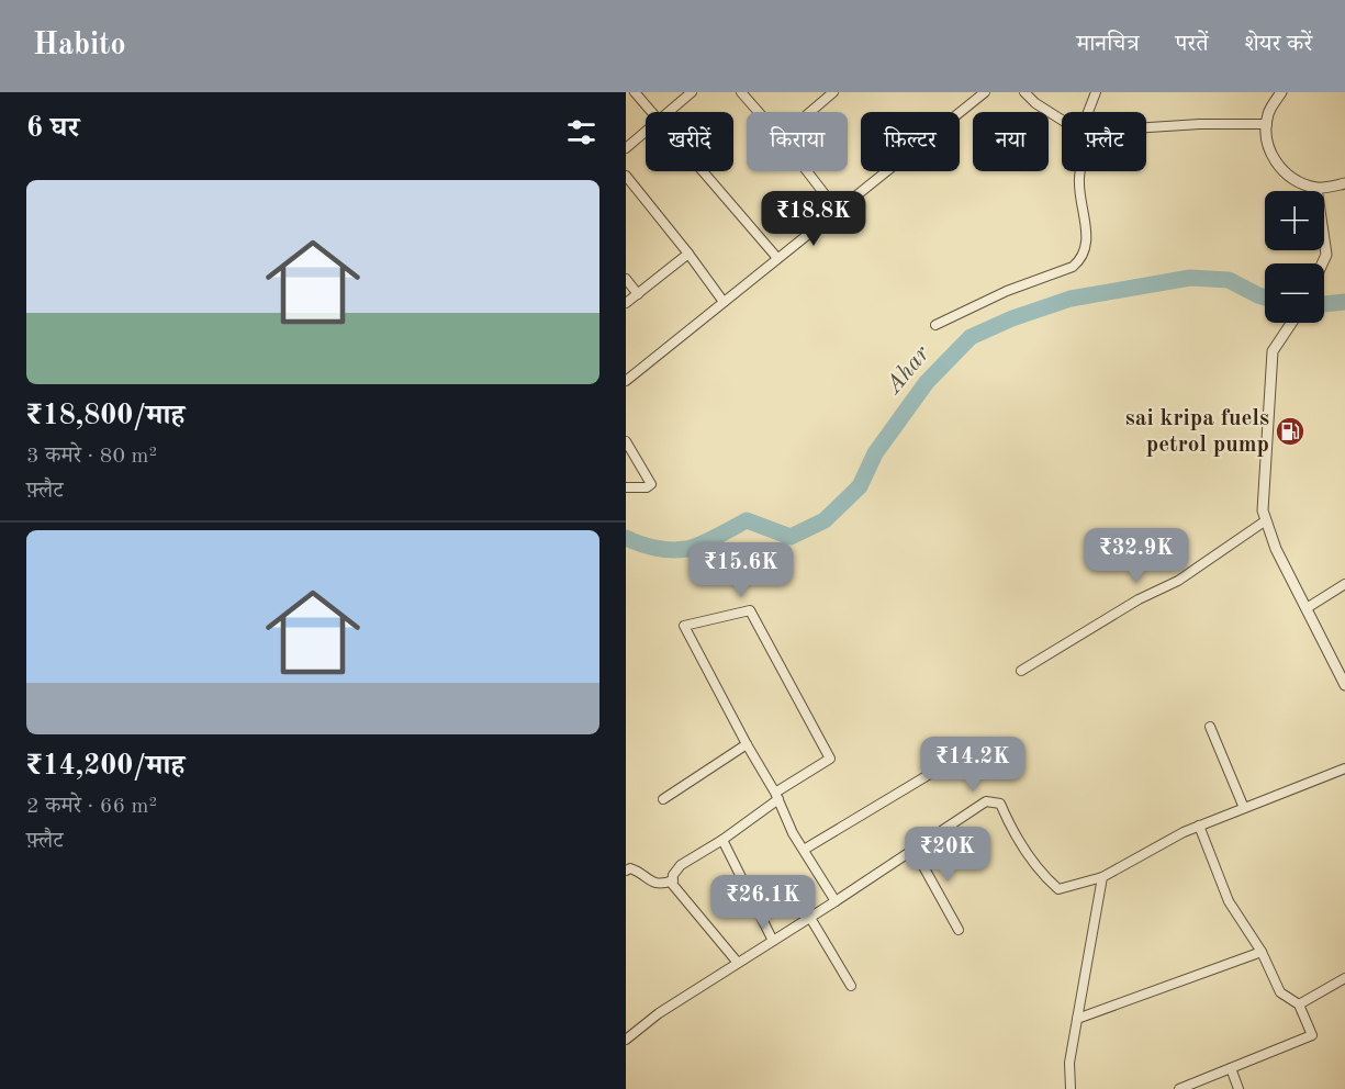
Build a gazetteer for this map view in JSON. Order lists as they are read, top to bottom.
{
  "water": ["Ahar"],
  "places": {
    "fuel station": ["sai kripa fuels petrol pump"]
  },
  "page": {
    "header": "Habito",
    "nav": ["मानचित्र", "परतें", "शेयर करें"],
    "heading": "6 घर",
    "chip": [
      "खरीदें",
      "किराया",
      "फ़िल्टर",
      "नया",
      "फ़्लैट"
    ],
    "list": [
      {
        "name": "₹18,800/माह",
        "note": "3 कमरे · 80 m² · फ़्लैट"
      },
      {
        "name": "₹14,200/माह",
        "note": "2 कमरे · 66 m² · फ़्लैट"
      }
    ],
    "map_buttons": ["+", "−"],
    "price": [
      "₹18.8K",
      "₹32.9K",
      "₹15.6K",
      "₹14.2K",
      "₹20K",
      "₹26.1K"
    ]
  }
}
